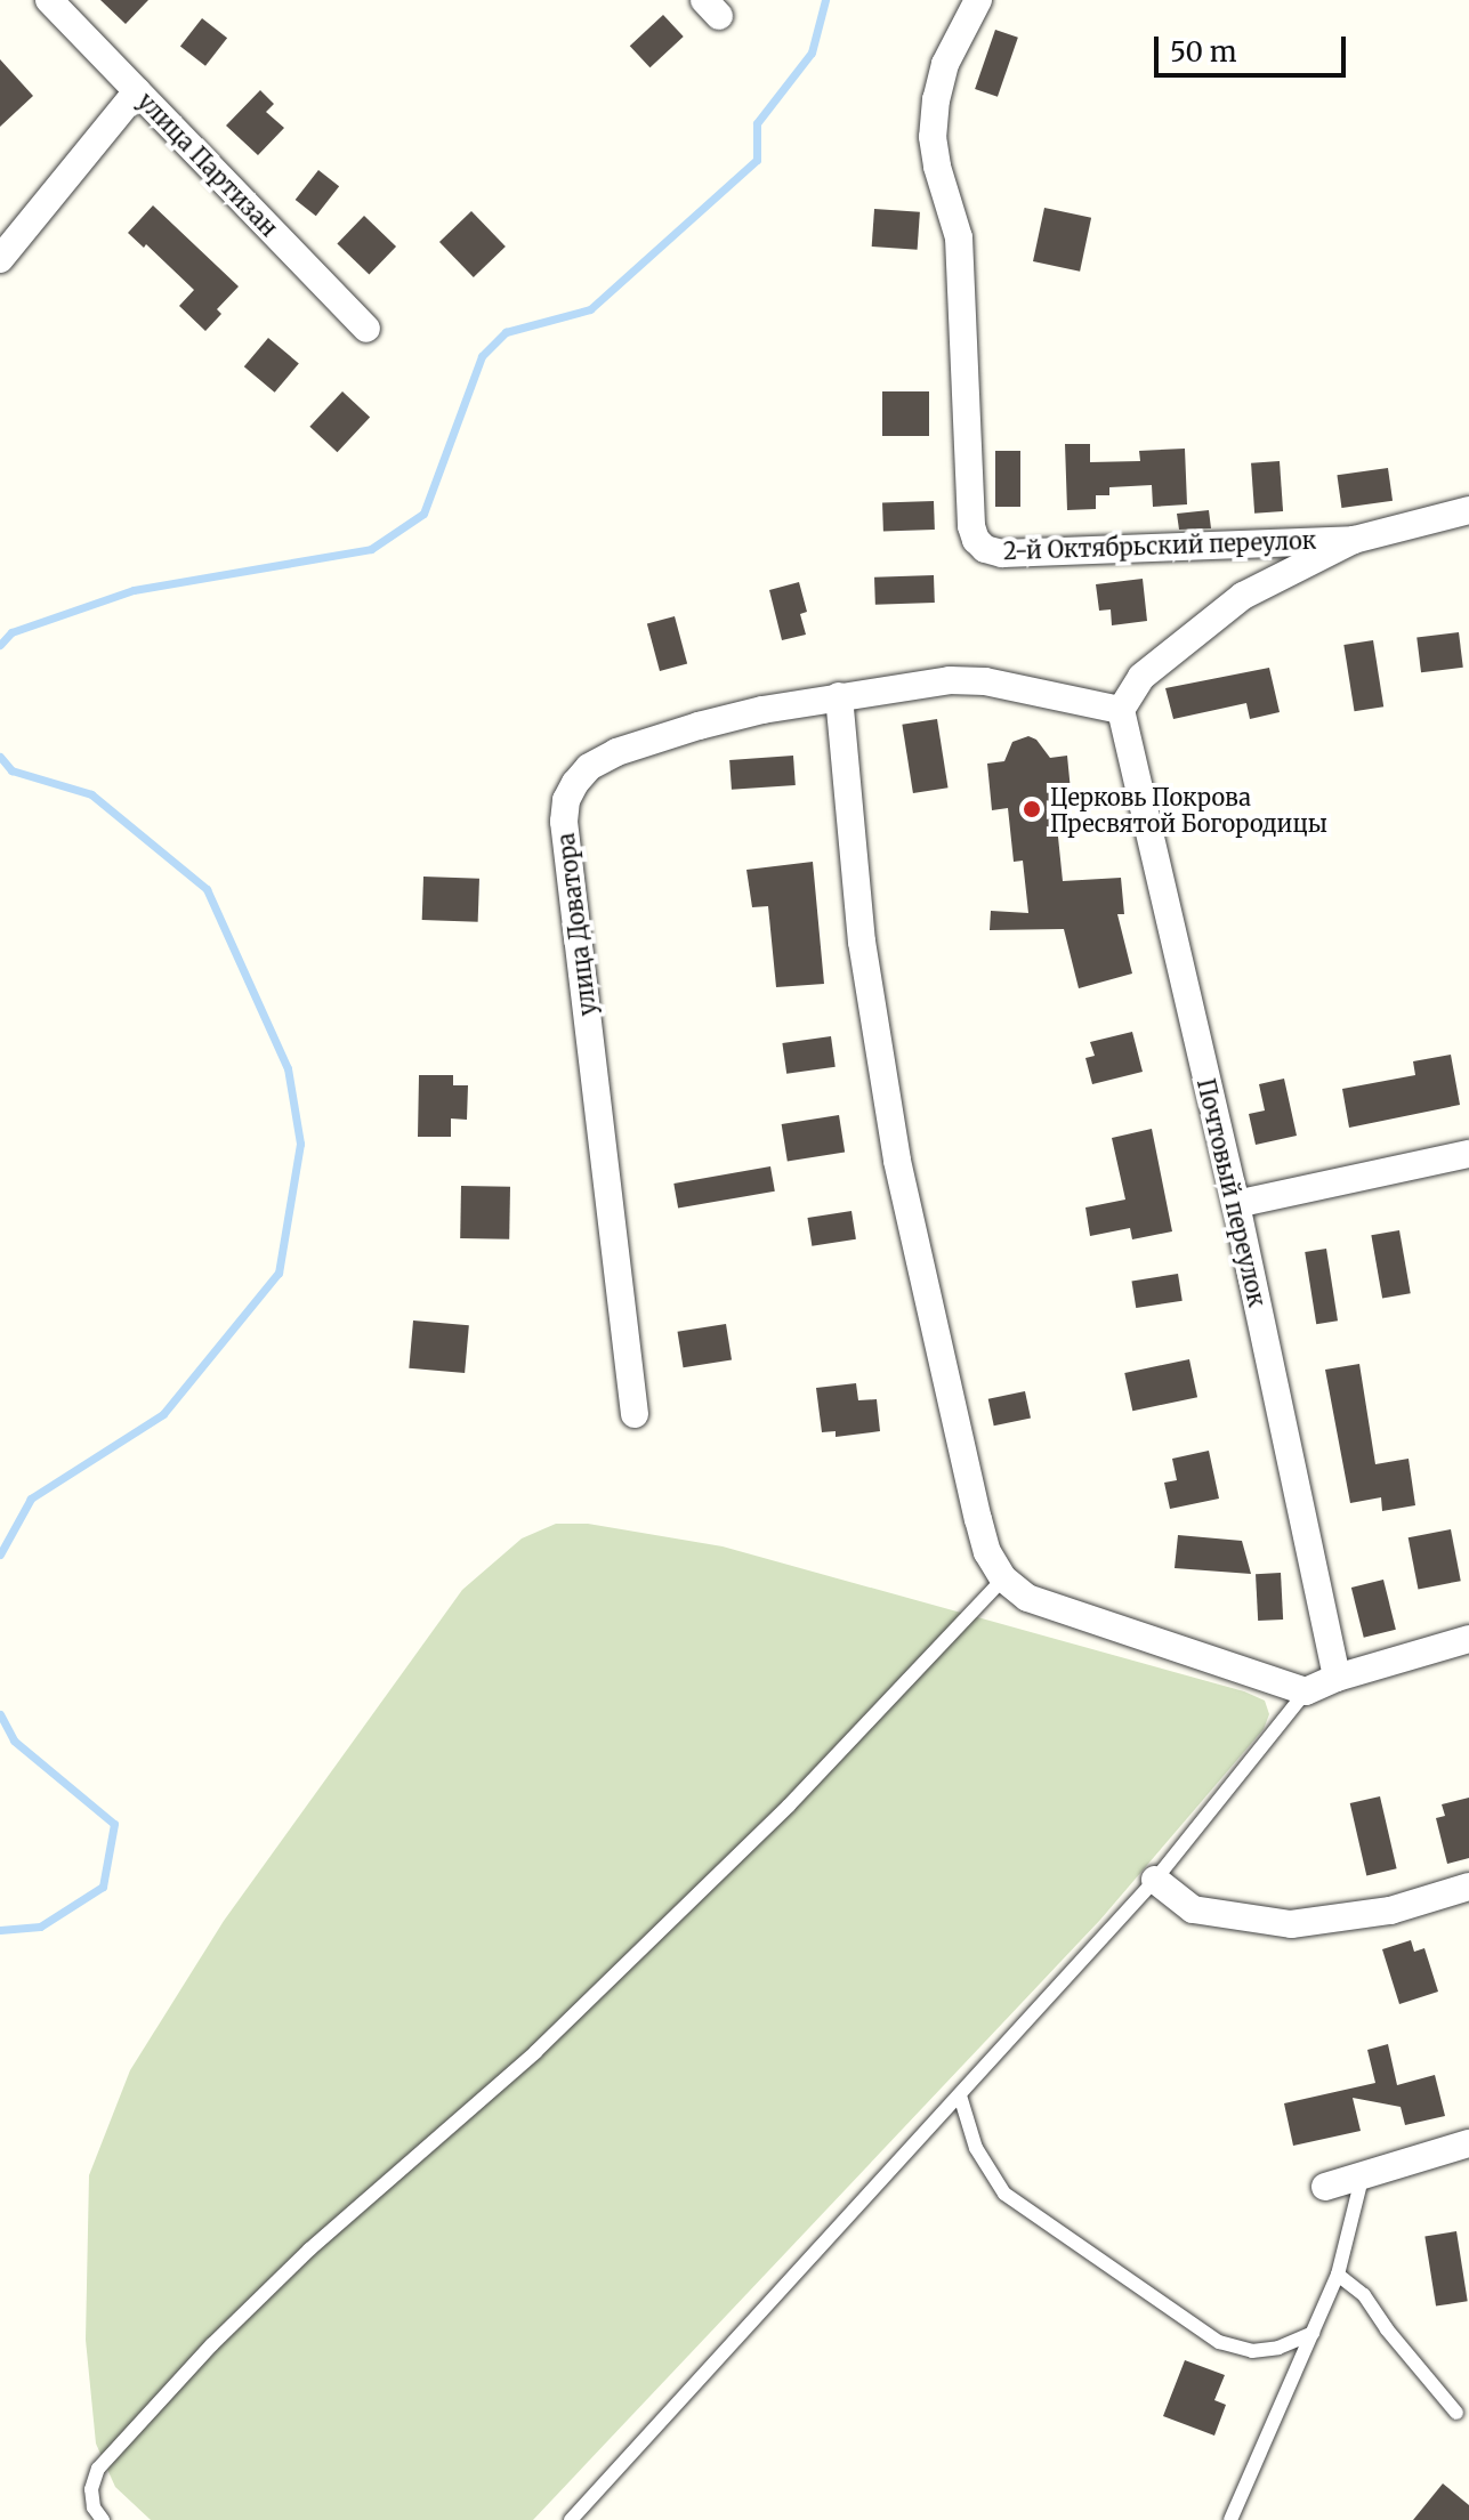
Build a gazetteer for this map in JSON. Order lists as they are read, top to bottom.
{
  "streets": {
    "street": [
      "улица Партизан",
      "2-й Октябрьский переулок",
      "улица Доватора",
      "Почтовый переулок"
    ]
  },
  "crossings": [
    ["улица Доватора", "Почтовый переулок"]
  ],
  "places": ["Церковь Покрова Пресвятой Богородицы"],
  "scale_bar": "50 m"
}
